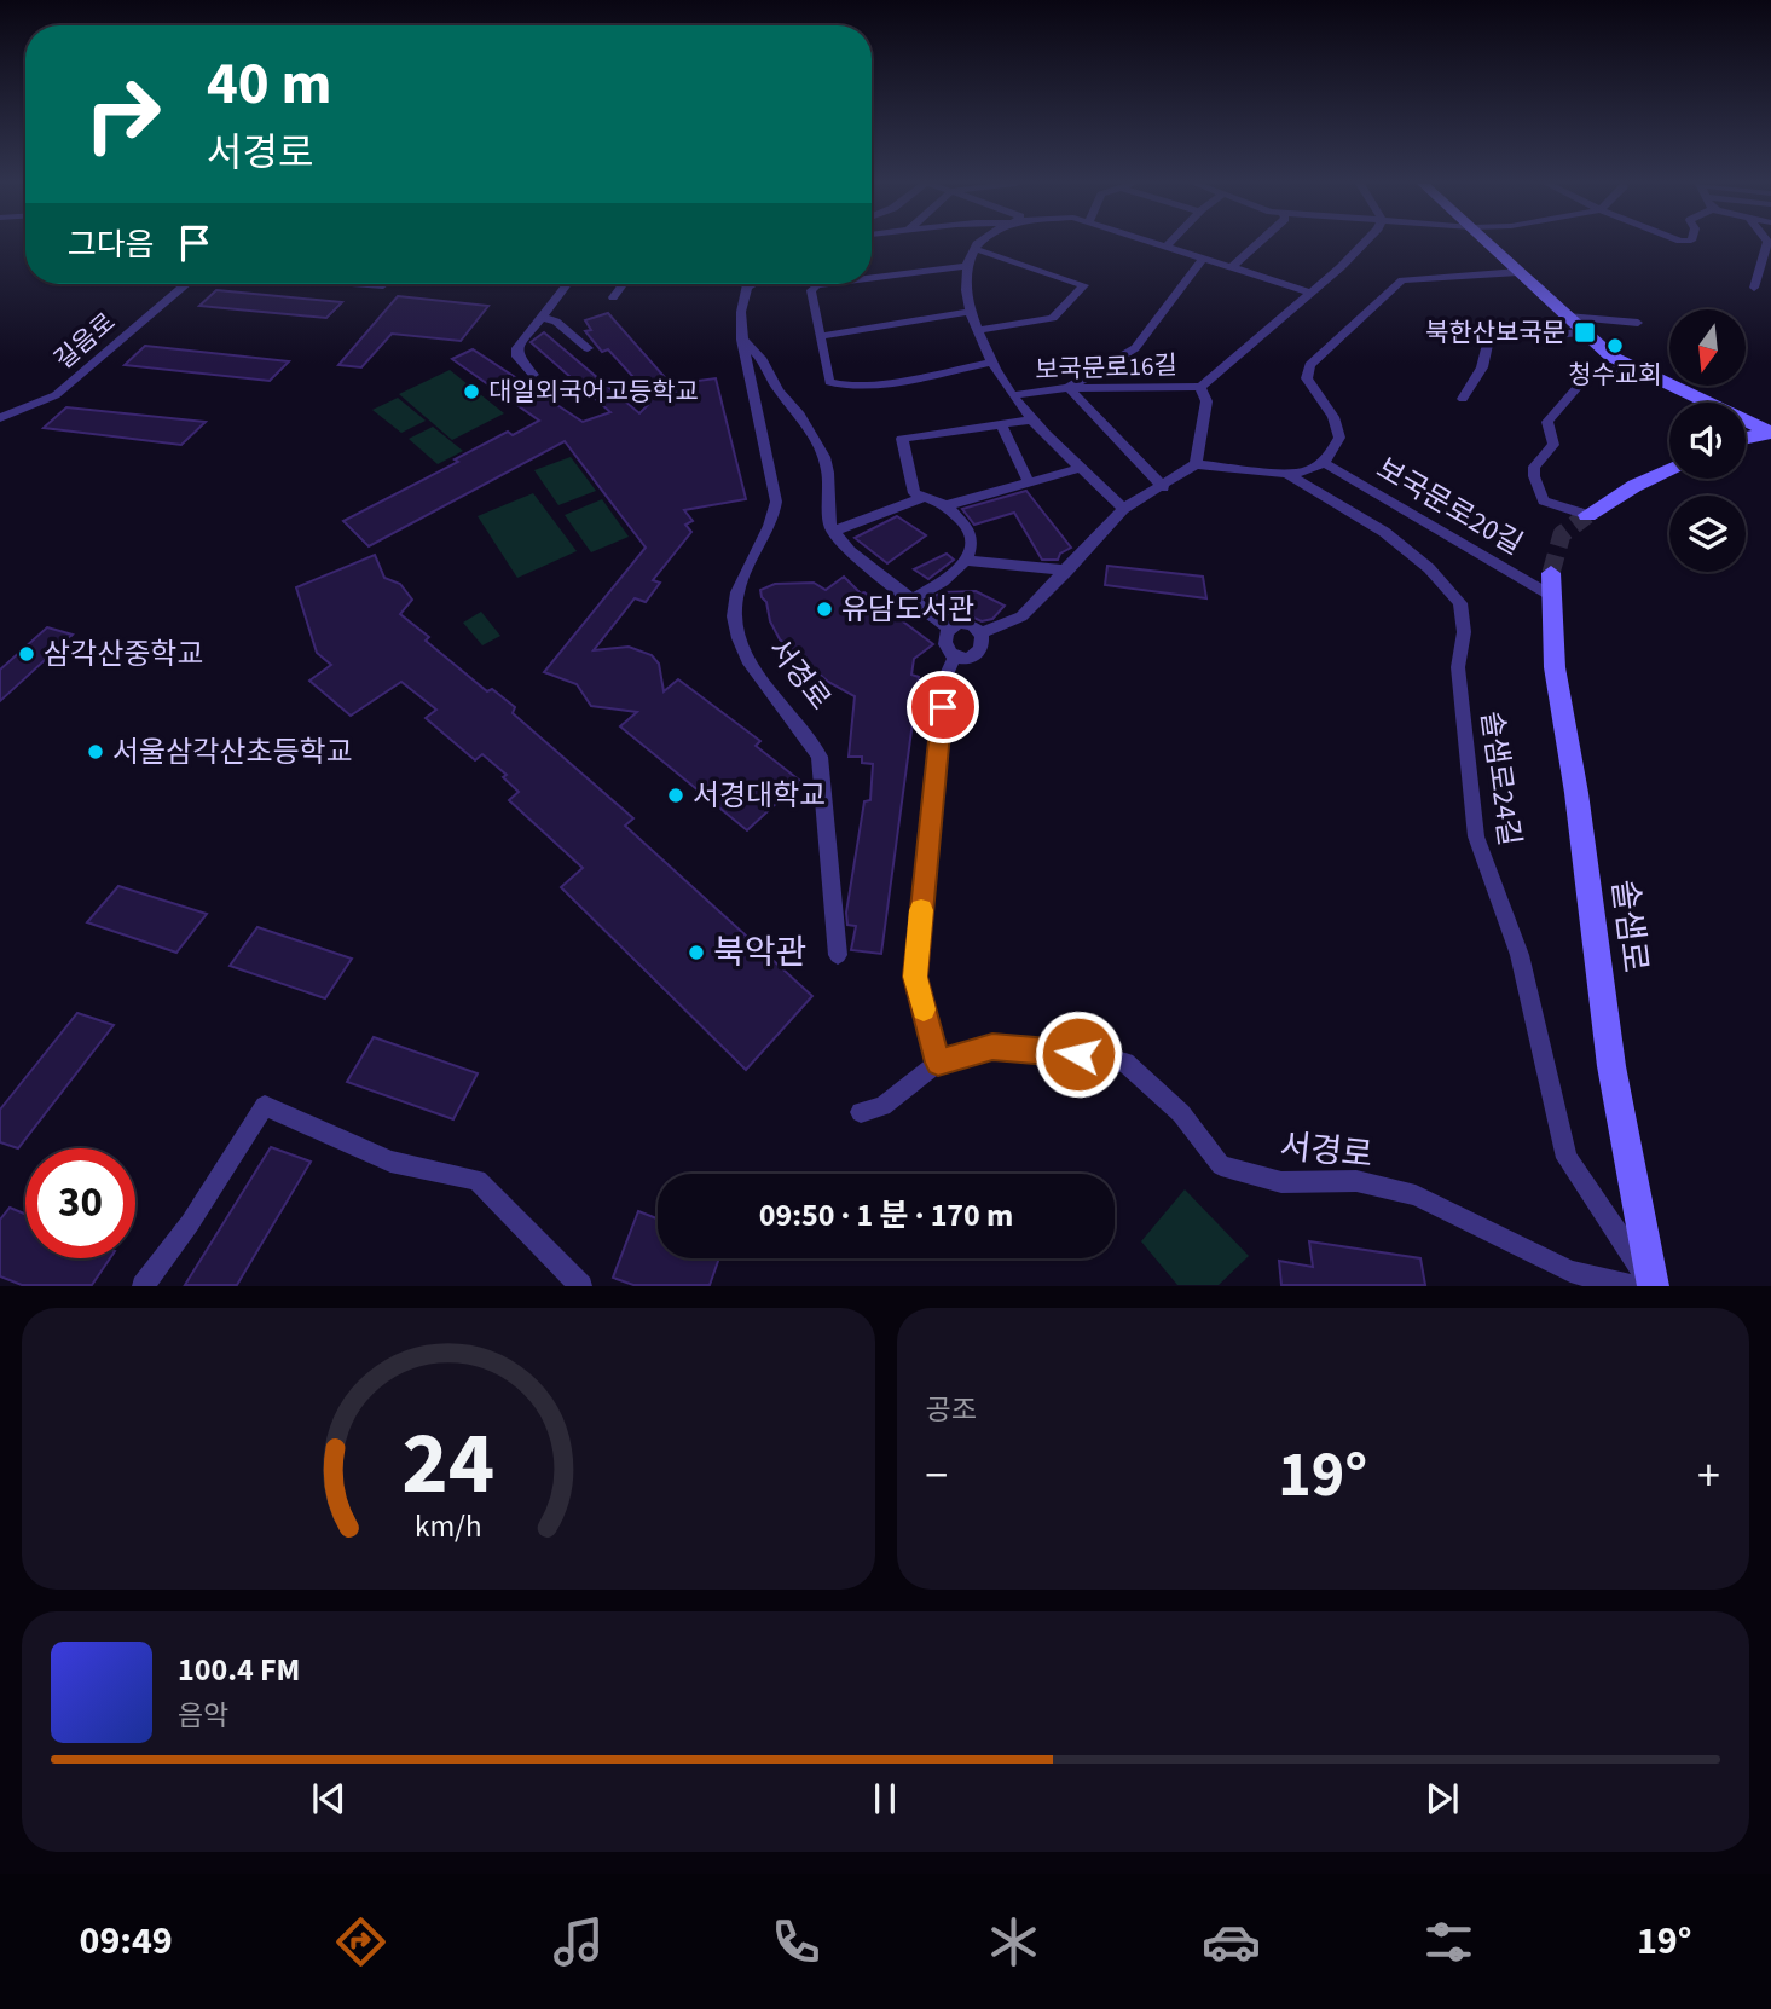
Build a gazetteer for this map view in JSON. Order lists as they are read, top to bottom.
{
  "streets": {
    "main road": ["솔샘로"],
    "street": [
      "길음로",
      "보국문로16길",
      "보국문로20길",
      "서경로",
      "솔샘로24길"
    ]
  },
  "crossings": [
    ["보국문로16길", "솔샘로24길"],
    ["보국문로20길", "솔샘로"],
    ["솔샘로24길", "솔샘로"]
  ],
  "places": {
    "transit": ["북한산보국문"],
    "other": [
      "청수교회",
      "대일외국어고등학교",
      "유담도서관",
      "삼각산중학교",
      "서울삼각산초등학교",
      "서경대학교",
      "북악관"
    ]
  },
  "north": "bottom",
  "page": {
    "turn": ["40 m", "서경로"],
    "then": "그다음",
    "limit": "30",
    "trip": "09:50 · 1 분 · 170 m",
    "tile": "공조",
    "heat": ["−", "19°", "+"],
    "song": ["100.4 FM", "음악"],
    "tabs": ["09:49", "19°"],
    "gauge": ["24", "km/h"]
  }
}
